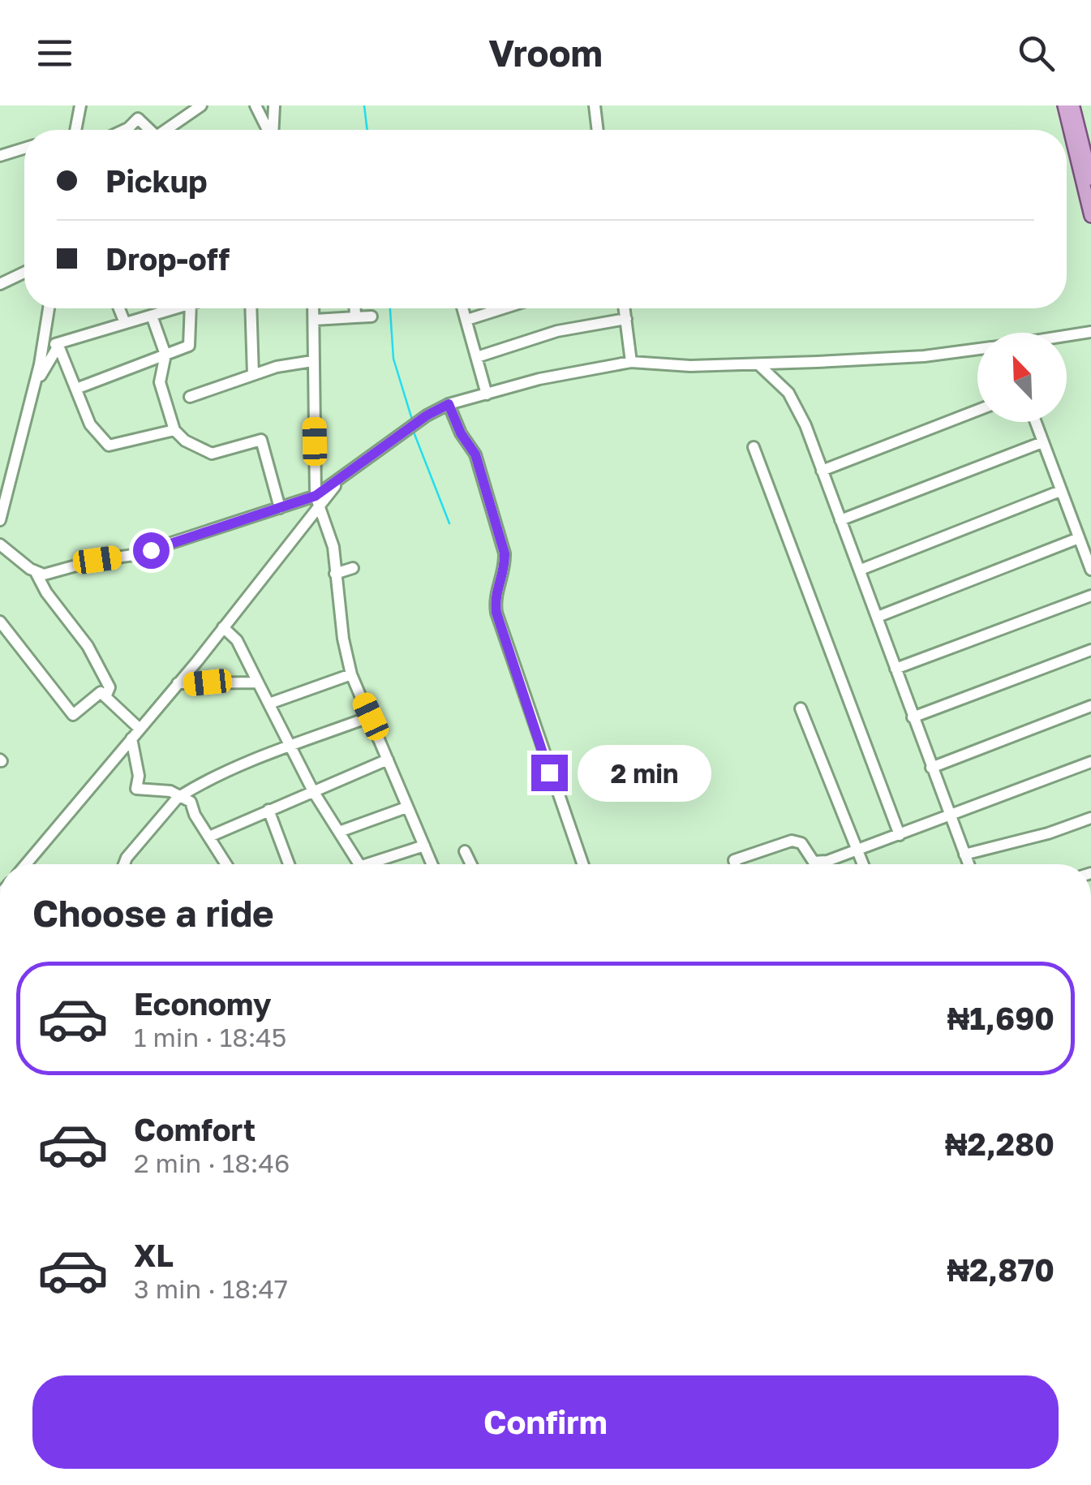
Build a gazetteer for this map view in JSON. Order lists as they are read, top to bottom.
{
  "north": "top left",
  "page": {
    "header": "Vroom",
    "banner": ["Pickup", "Drop-off"],
    "bubble": "2 min",
    "heading": "Choose a ride",
    "list": [
      {
        "name": "Economy",
        "note": "1 min · 18:45",
        "value": "₦1,690"
      },
      {
        "name": "Comfort",
        "note": "2 min · 18:46",
        "value": "₦2,280"
      },
      {
        "name": "XL",
        "note": "3 min · 18:47",
        "value": "₦2,870"
      }
    ],
    "buttons": "Confirm"
  }
}
